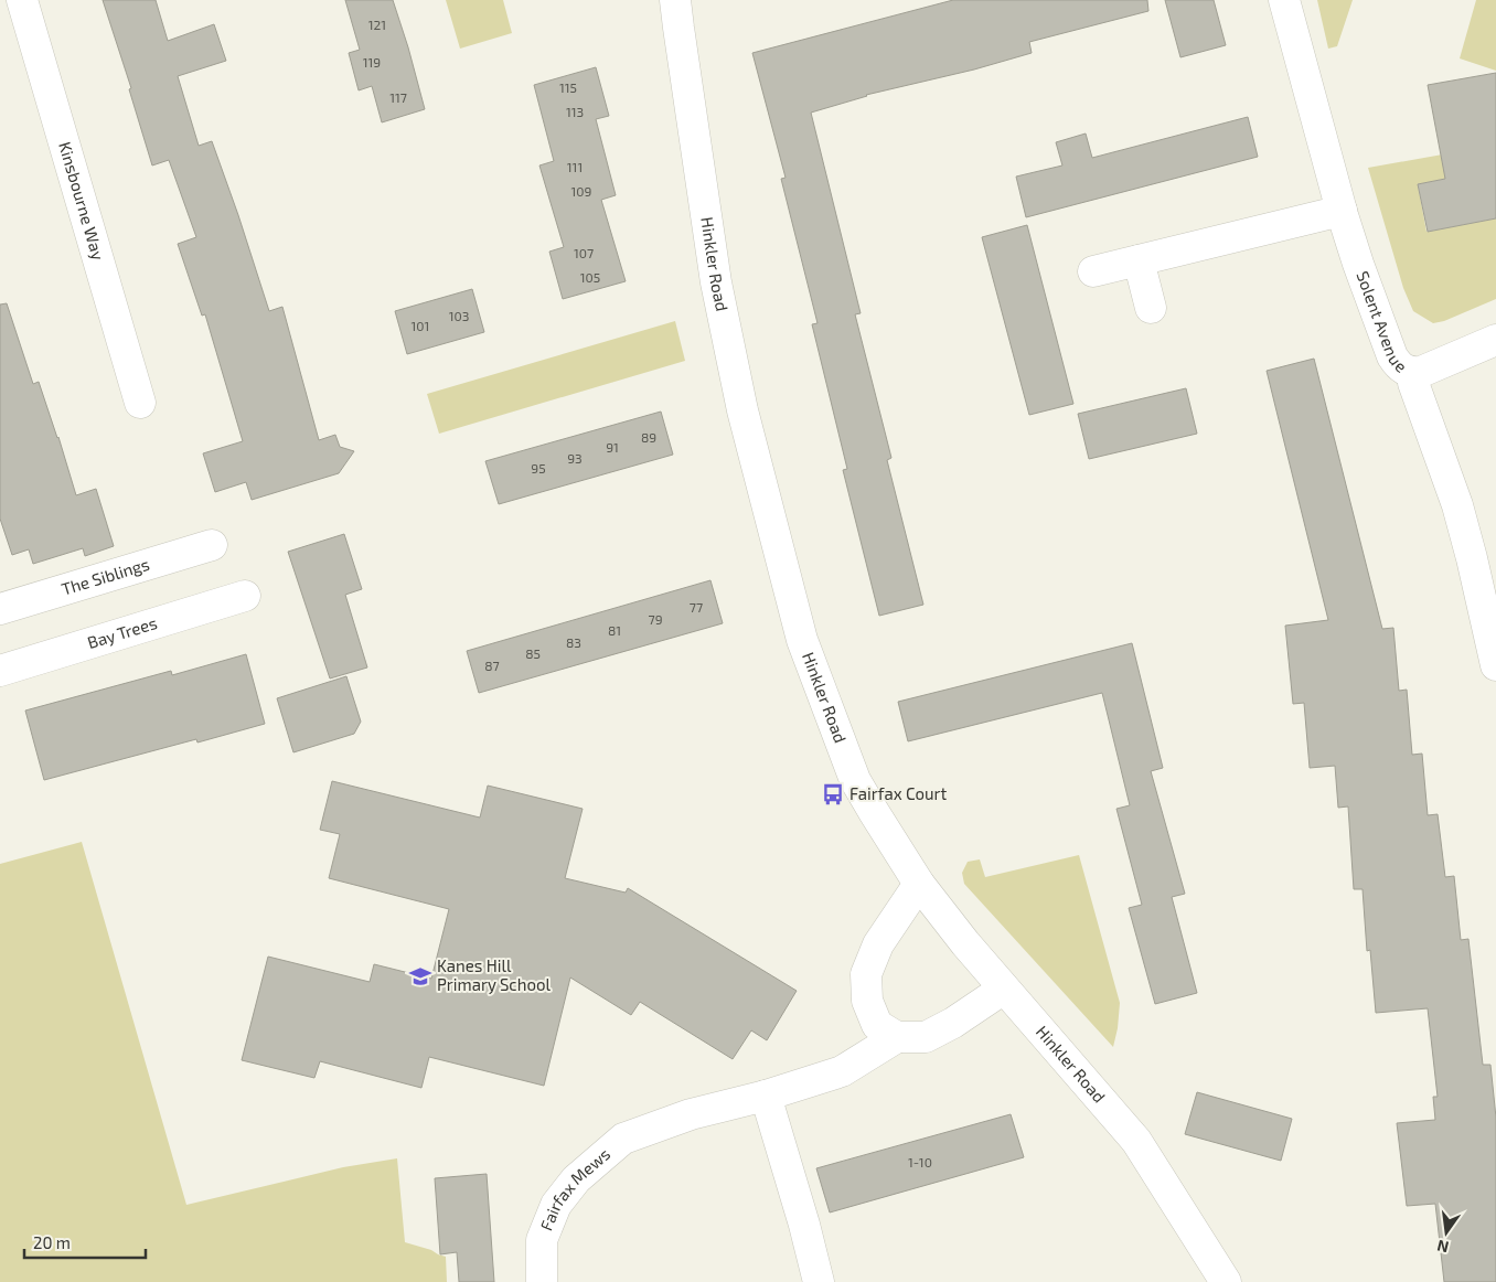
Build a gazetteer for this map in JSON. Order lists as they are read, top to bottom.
{
  "streets": {
    "street": [
      "Kinsbourne Way",
      "Hinkler Road",
      "Solent Avenue",
      "The Siblings",
      "Bay Trees",
      "Fairfax Mews"
    ]
  },
  "places": {
    "bus stop": ["Fairfax Court"],
    "school or university": ["Kanes Hill Primary School"]
  },
  "house_numbers": [
    "121",
    "119",
    "115",
    "117",
    "113",
    "111",
    "109",
    "107",
    "105",
    "103",
    "101",
    "89",
    "91",
    "93",
    "95",
    "77",
    "79",
    "81",
    "83",
    "85",
    "87",
    "1-10"
  ],
  "scale_bar": "20 m",
  "north": "bottom"
}
